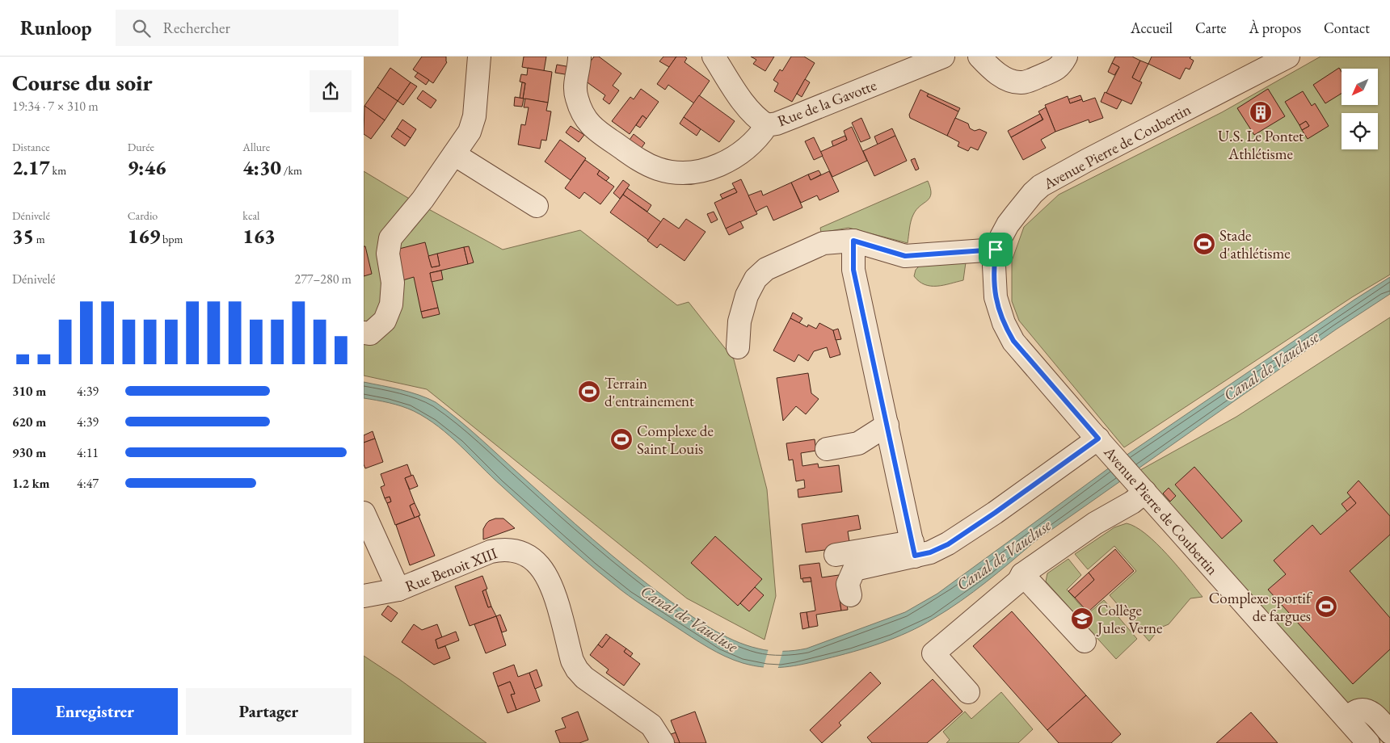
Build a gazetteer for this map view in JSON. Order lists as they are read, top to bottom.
{
  "streets": {
    "street": ["Rue de la Gavotte", "Avenue Pierre de Coubertin", "Rue Benoit XIII"]
  },
  "water": ["Canal de Vaucluse"],
  "places": {
    "building": ["U.S. Le Pontet Athlétisme"],
    "sports": [
      "Stade d'athlétisme",
      "Terrain d'entrainement",
      "Complexe de Saint Louis",
      "Complexe sportif de fargues"
    ],
    "school or university": ["Collège Jules Verne"]
  },
  "north": "bottom left",
  "page": {
    "header": "Runloop",
    "search": "Rechercher",
    "nav": [
      "Accueil",
      "Carte",
      "À propos",
      "Contact"
    ],
    "heading": ["Course du soir", "19:34 · 7 × 310 m"],
    "stats": [
      ["Distance", "2.17 km"],
      ["Durée", "9:46"],
      ["Allure", "4:30 /km"],
      ["Dénivelé", "35 m"],
      ["Cardio", "169 bpm"],
      ["kcal", "163"]
    ],
    "chart": ["Dénivelé", "277–280 m"],
    "list": [
      {
        "name": "310 m",
        "note": "4:39"
      },
      {
        "name": "620 m",
        "note": "4:39"
      },
      {
        "name": "930 m",
        "note": "4:11"
      },
      {
        "name": "1.2 km",
        "note": "4:47"
      }
    ],
    "buttons": ["Enregistrer", "Partager"]
  }
}
